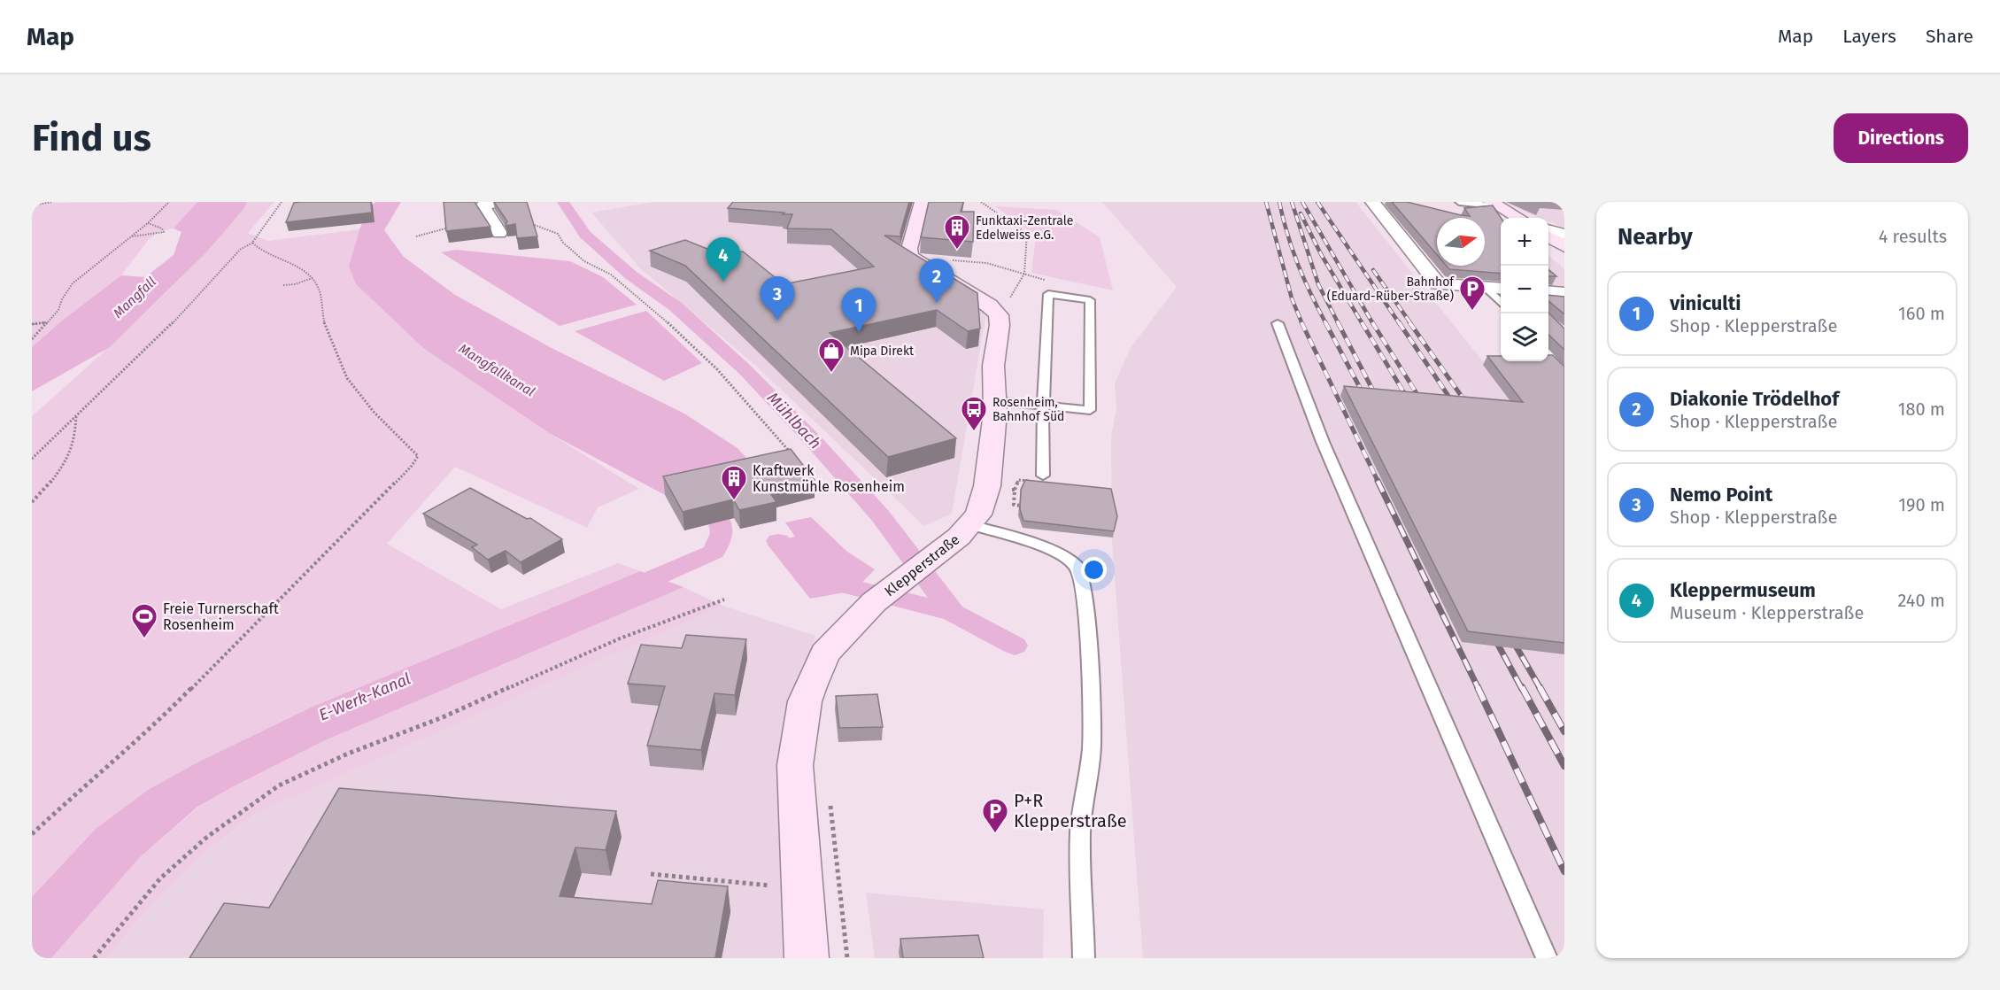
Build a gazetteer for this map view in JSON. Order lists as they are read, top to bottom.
{
  "streets": {
    "street": ["Klepperstraße"]
  },
  "water": [
    "Mangfall",
    "Mangfallkanal",
    "Mühlbach",
    "E-Werk-Kanal"
  ],
  "places": {
    "building": ["Funktaxi-Zentrale Edelweiss e.G.", "Kraftwerk Kunstmühle Rosenheim"],
    "parking": ["Bahnhof (Eduard-Rüber-Straße)", "P+R Klepperstraße"],
    "shop": ["Mipa Direkt"],
    "bus stop": ["Rosenheim, Bahnhof Süd"],
    "sports": ["Freie Turnerschaft Rosenheim"]
  },
  "north": "right",
  "page": {
    "header": "Map",
    "nav": ["Map", "Layers", "Share"],
    "buttons": "Directions",
    "title": "Find us",
    "heading": ["Nearby", "4 results"],
    "map_buttons": ["+", "−"],
    "pins": [
      "4",
      "2",
      "3",
      "1"
    ],
    "list": [
      {
        "mark": "1",
        "name": "viniculti",
        "note": "Shop · Klepperstraße",
        "value": "160 m"
      },
      {
        "mark": "2",
        "name": "Diakonie Trödelhof",
        "note": "Shop · Klepperstraße",
        "value": "180 m"
      },
      {
        "mark": "3",
        "name": "Nemo Point",
        "note": "Shop · Klepperstraße",
        "value": "190 m"
      },
      {
        "mark": "4",
        "name": "Kleppermuseum",
        "note": "Museum · Klepperstraße",
        "value": "240 m"
      }
    ]
  }
}
